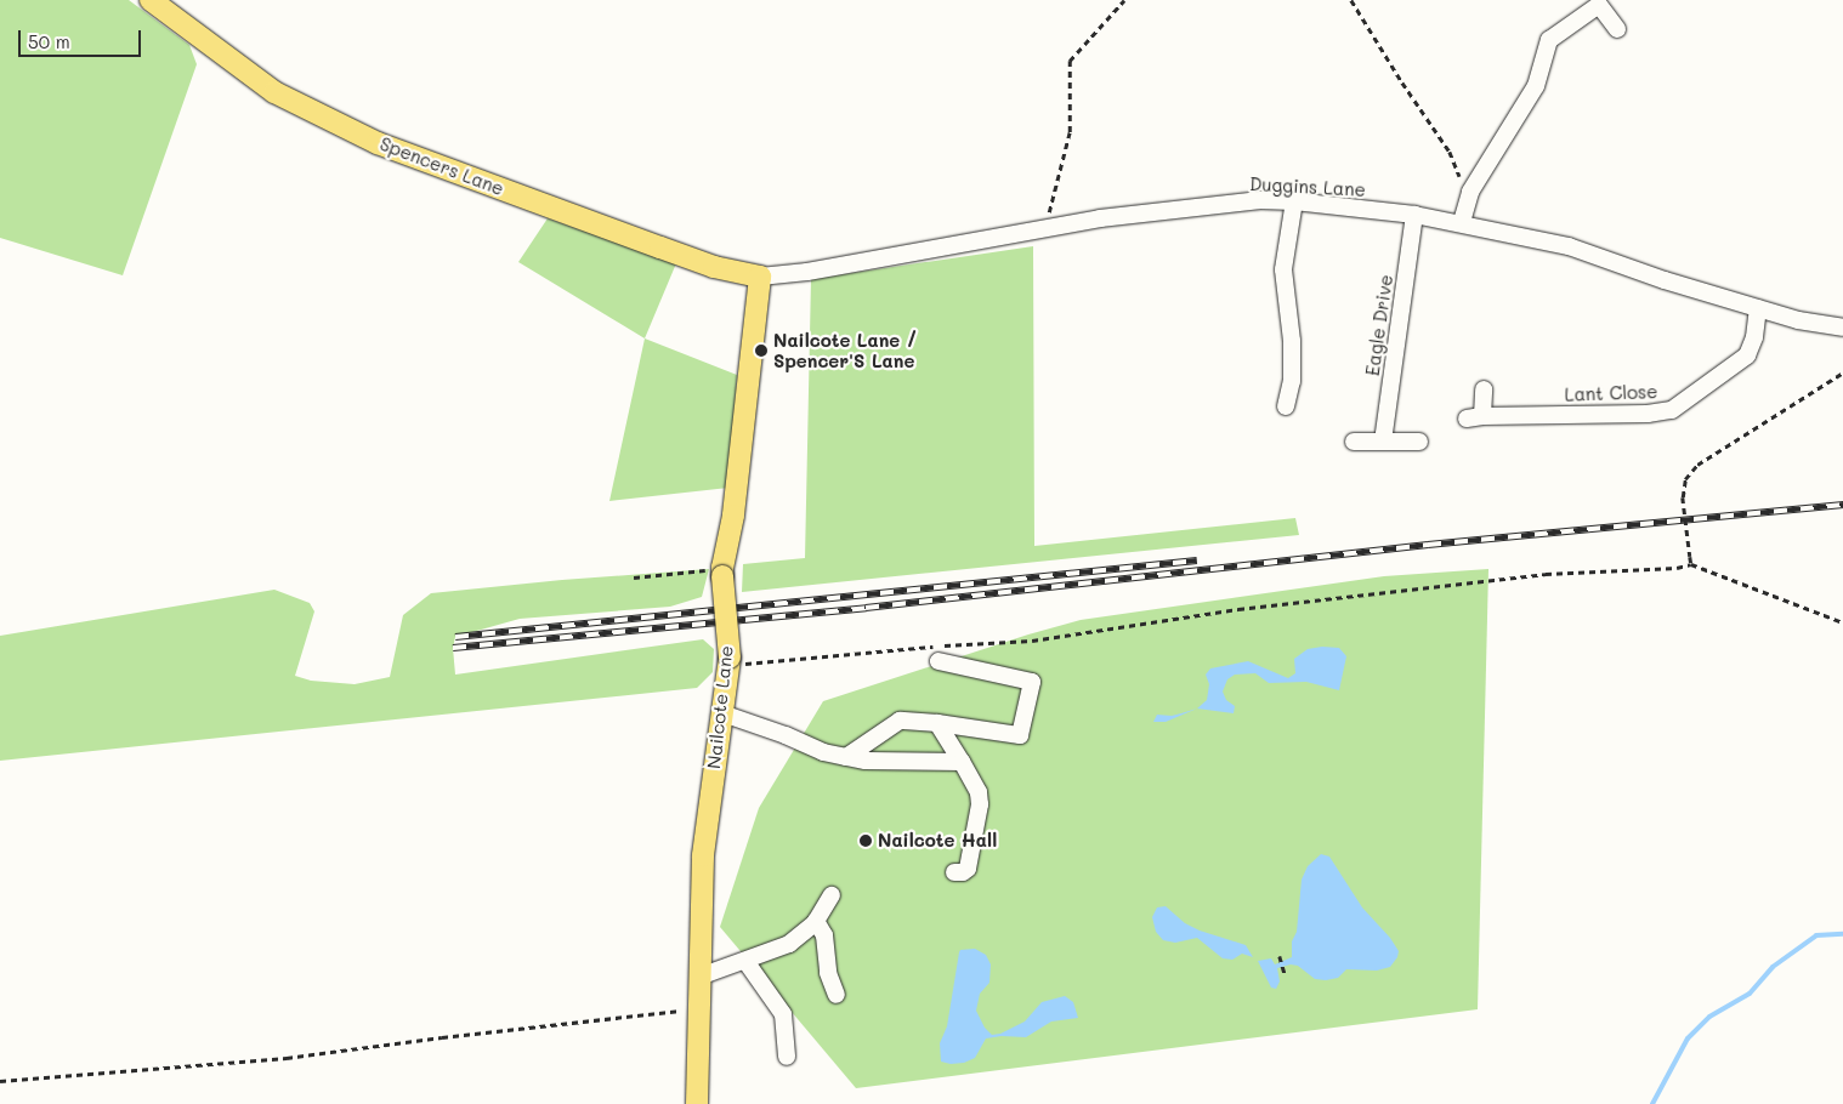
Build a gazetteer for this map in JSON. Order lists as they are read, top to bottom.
{
  "streets": {
    "main road": ["Spencers Lane", "Nailcote Lane"],
    "street": ["Duggins Lane", "Eagle Drive", "Lant Close"]
  },
  "crossings": [
    ["Spencers Lane", "Duggins Lane"],
    ["Spencers Lane", "Nailcote Lane"],
    ["Duggins Lane", "Eagle Drive"],
    ["Duggins Lane", "Lant Close"],
    ["Duggins Lane", "Nailcote Lane"]
  ],
  "places": ["Nailcote Lane / Spencer'S Lane", "Nailcote Hall"],
  "scale_bar": "50 m"
}
